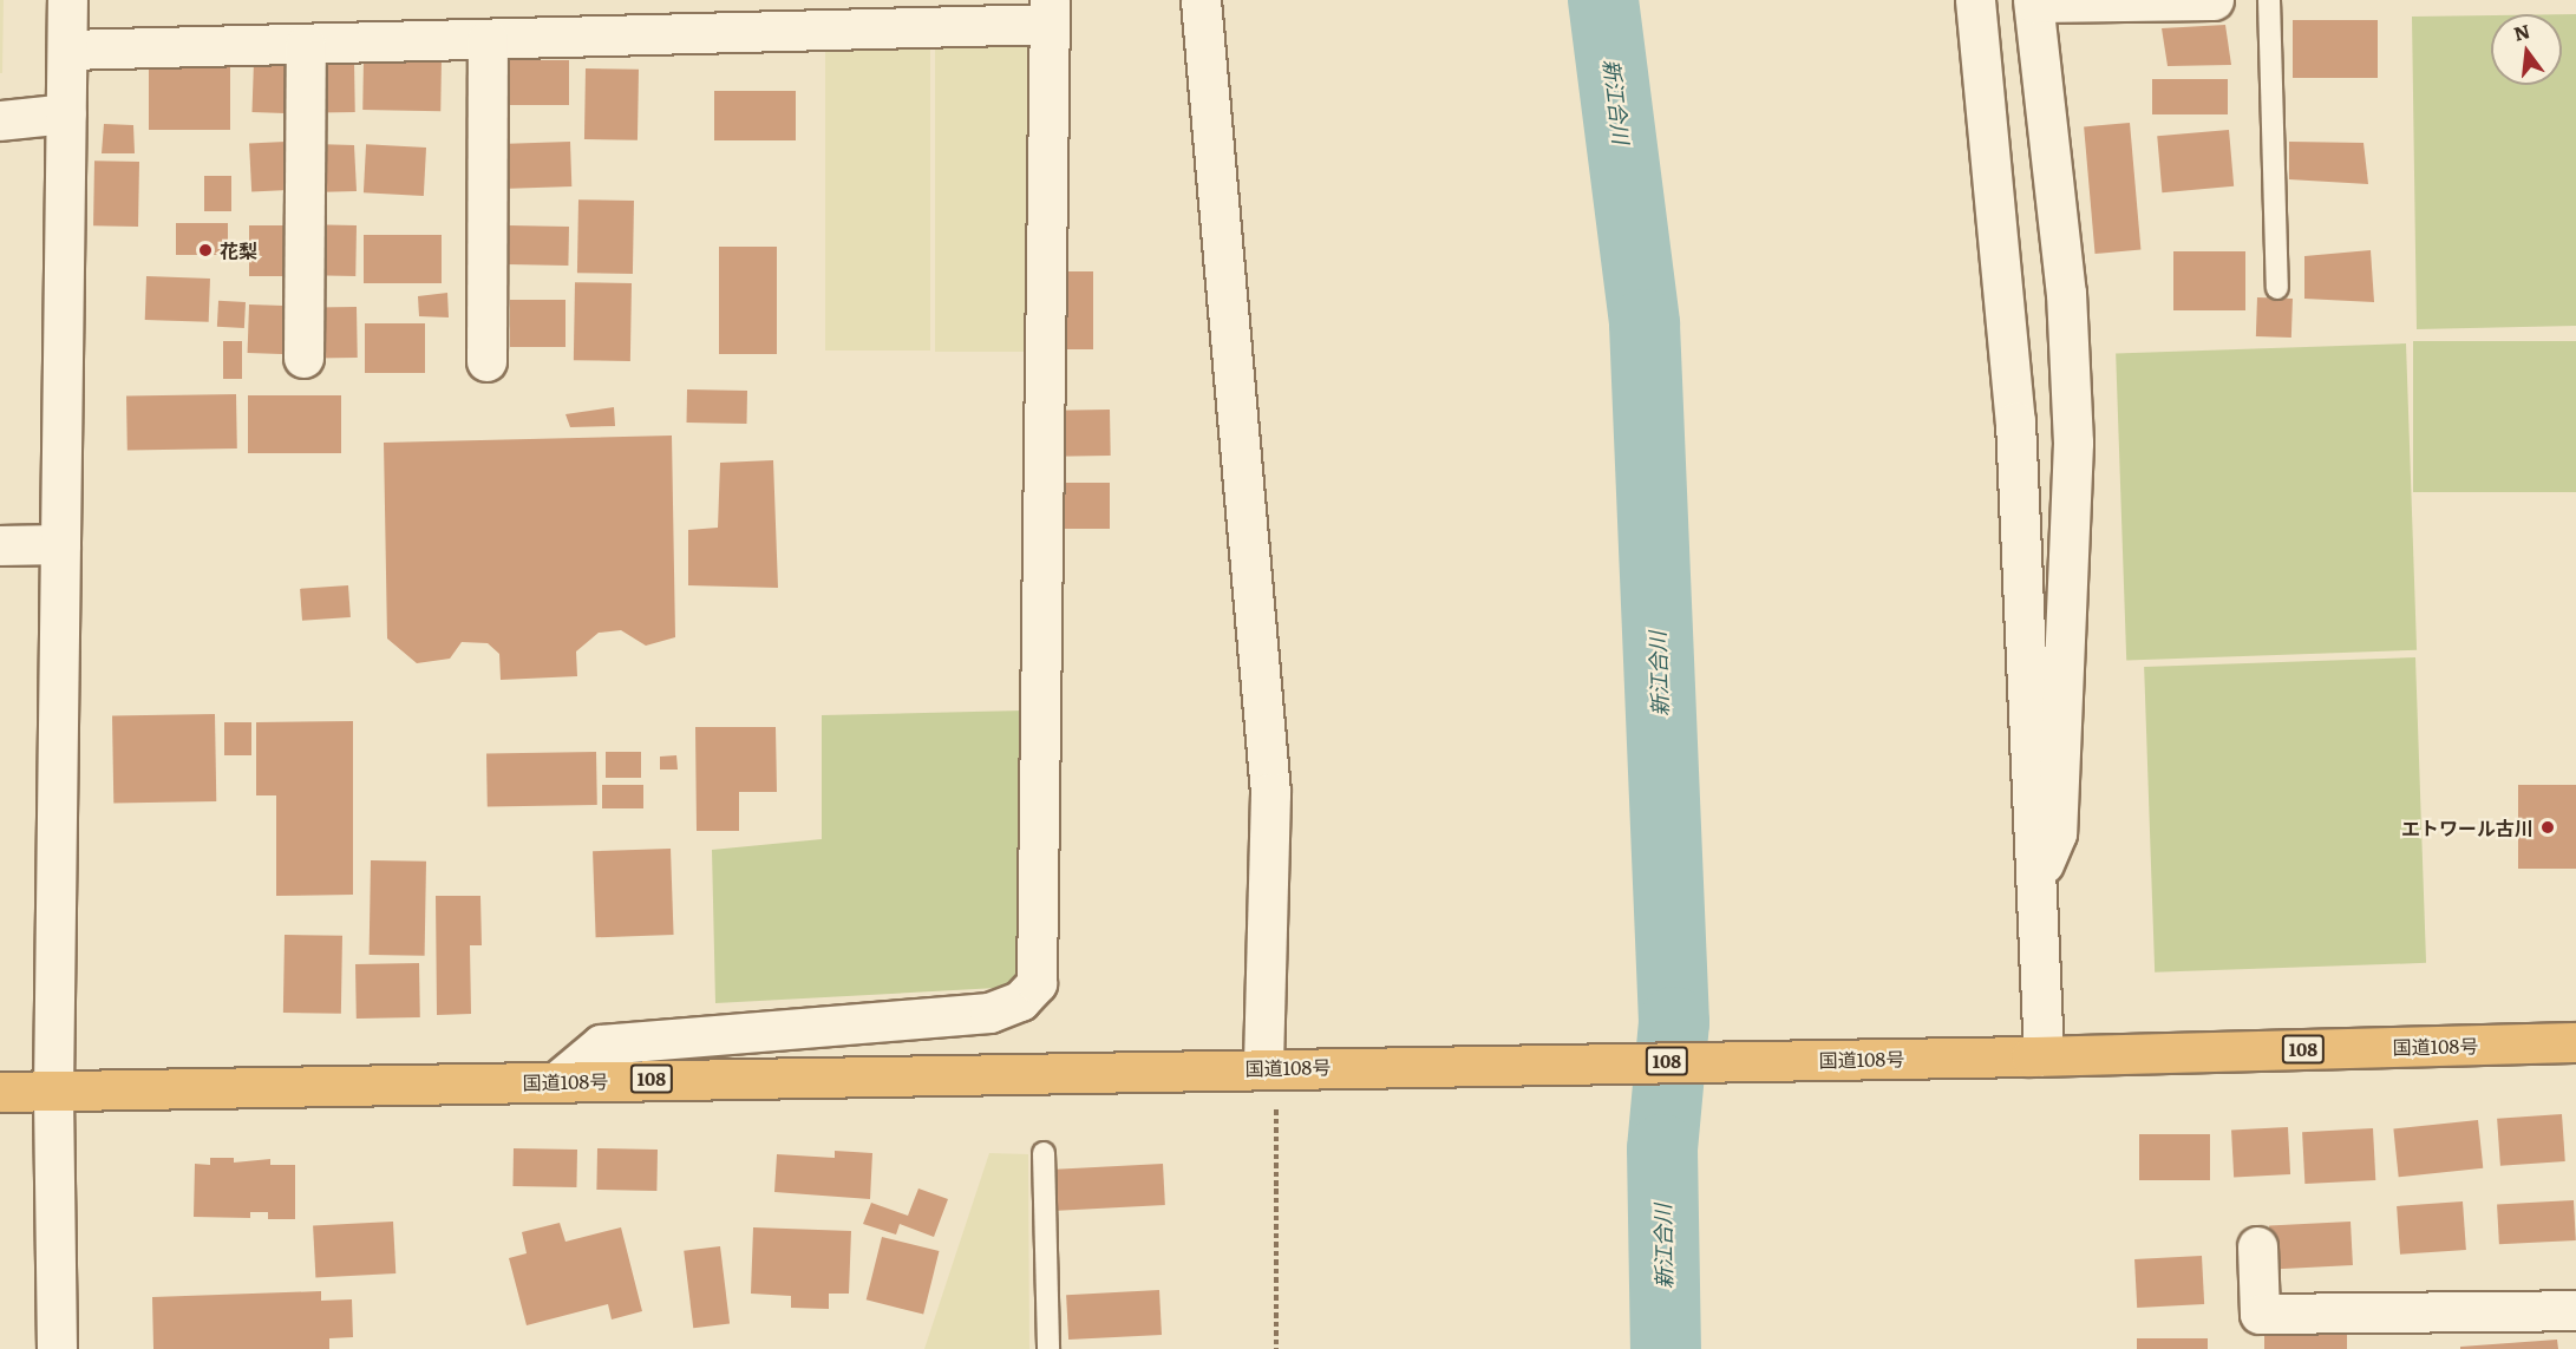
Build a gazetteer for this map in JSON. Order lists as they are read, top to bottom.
{
  "streets": {
    "highway": ["国道108号", "108"]
  },
  "water": ["新江合川"],
  "places": ["花梨", "エトワール古川"],
  "north": "top"
}
